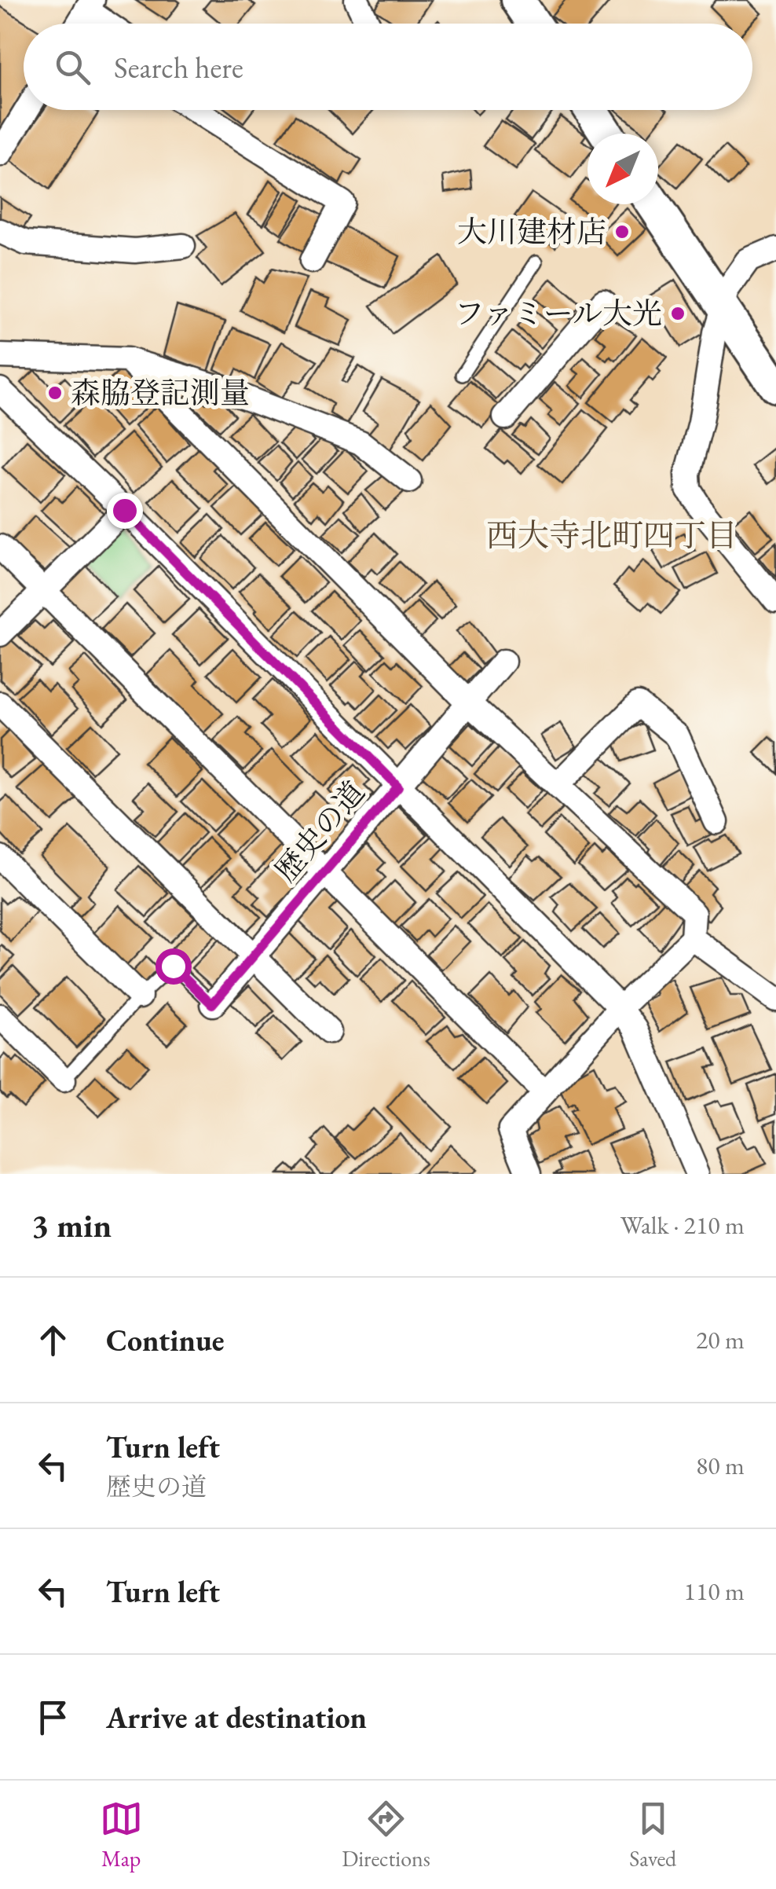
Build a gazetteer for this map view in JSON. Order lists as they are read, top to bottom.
{
  "streets": {
    "street": ["歴史の道"]
  },
  "districts": ["西大寺北町四丁目"],
  "places": ["大川建材店", "ファミール大光", "森脇登記測量"],
  "north": "bottom left",
  "page": {
    "search": "Search here",
    "heading": ["3 min", "Walk · 210 m"],
    "list": [
      ["Continue", "20 m"],
      ["Turn left", "歴史の道", "80 m"],
      ["Turn left", "110 m"],
      "Arrive at destination"
    ],
    "nav": ["Map", "Directions", "Saved"]
  }
}
